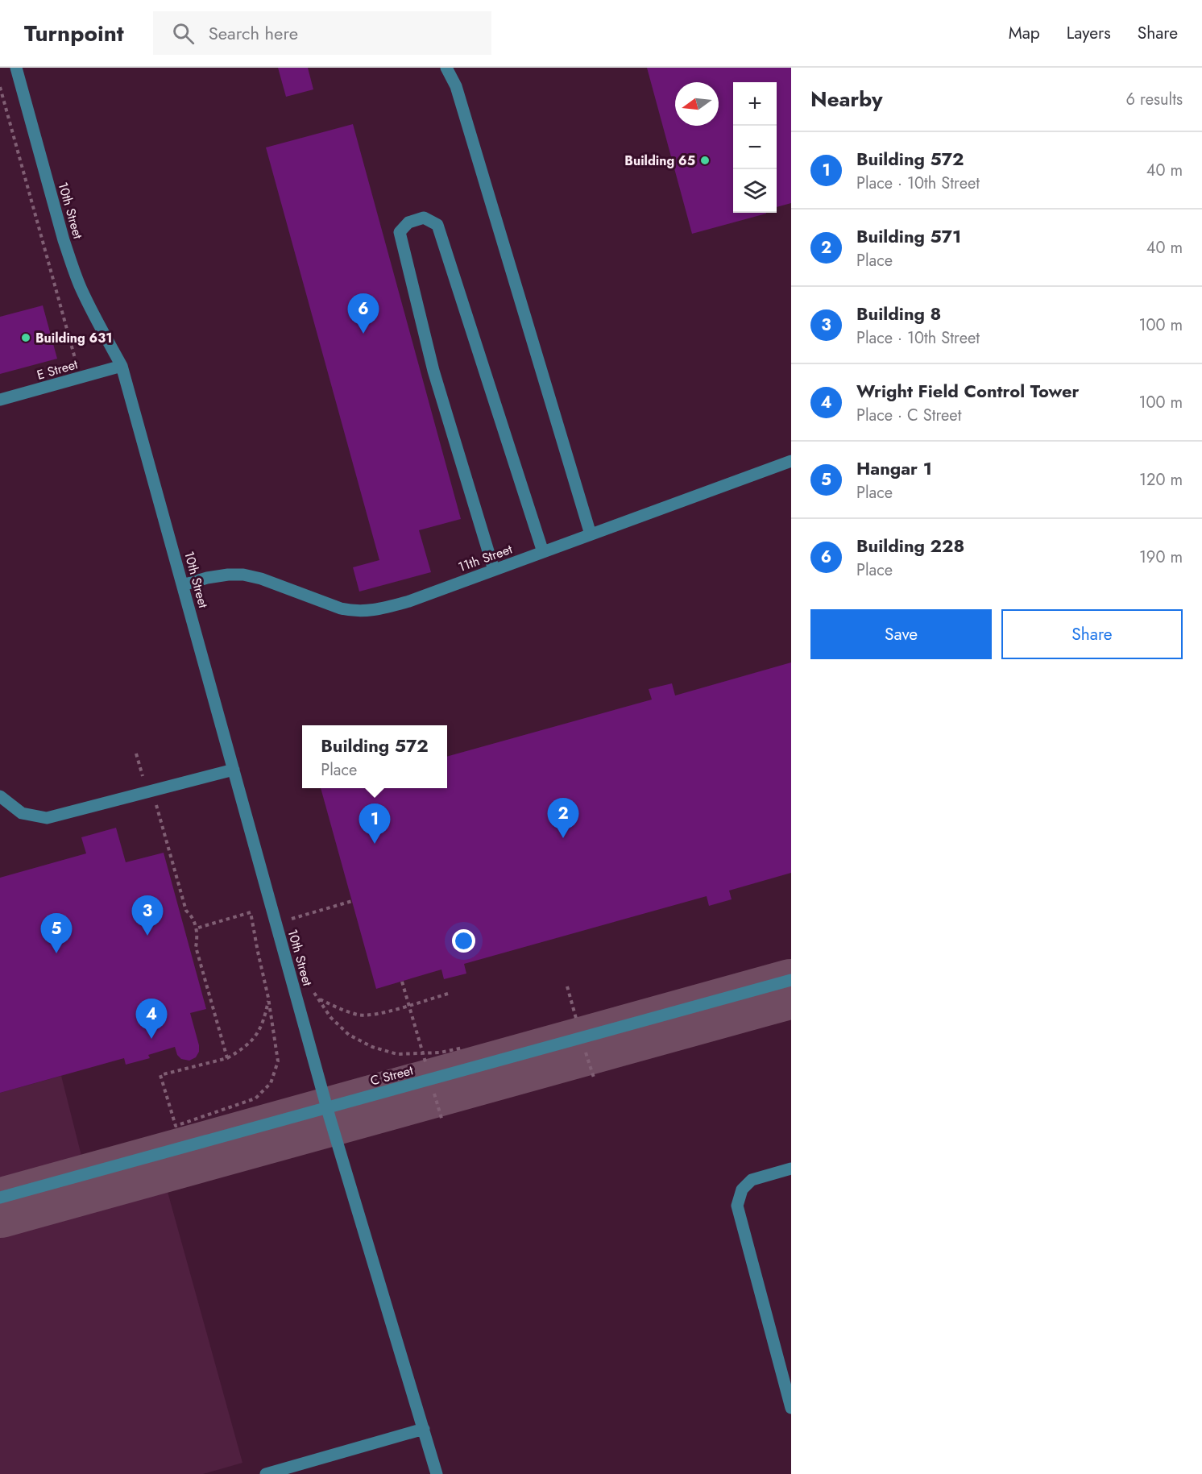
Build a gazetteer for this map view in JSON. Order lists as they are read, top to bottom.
{
  "streets": {
    "street": [
      "10th Street",
      "E Street",
      "11th Street",
      "C Street"
    ]
  },
  "crossings": [
    ["10th Street", "E Street"],
    ["10th Street", "11th Street"],
    ["10th Street", "C Street"]
  ],
  "places": ["Building 65", "Building 631"],
  "north": "left",
  "page": {
    "header": "Turnpoint",
    "search": "Search here",
    "nav": ["Map", "Layers", "Share"],
    "heading": ["Nearby", "6 results"],
    "map_buttons": ["+", "−"],
    "list": [
      {
        "mark": "1",
        "name": "Building 572",
        "note": "Place · 10th Street",
        "value": "40 m"
      },
      {
        "mark": "2",
        "name": "Building 571",
        "note": "Place",
        "value": "40 m"
      },
      {
        "mark": "3",
        "name": "Building 8",
        "note": "Place · 10th Street",
        "value": "100 m"
      },
      {
        "mark": "4",
        "name": "Wright Field Control Tower",
        "note": "Place · C Street",
        "value": "100 m"
      },
      {
        "mark": "5",
        "name": "Hangar 1",
        "note": "Place",
        "value": "120 m"
      },
      {
        "mark": "6",
        "name": "Building 228",
        "note": "Place",
        "value": "190 m"
      }
    ],
    "pins": [
      "6",
      "2",
      "1",
      "3",
      "5",
      "4"
    ],
    "buttons": ["Save", "Share"],
    "popup": ["Building 572", "Place"]
  }
}
